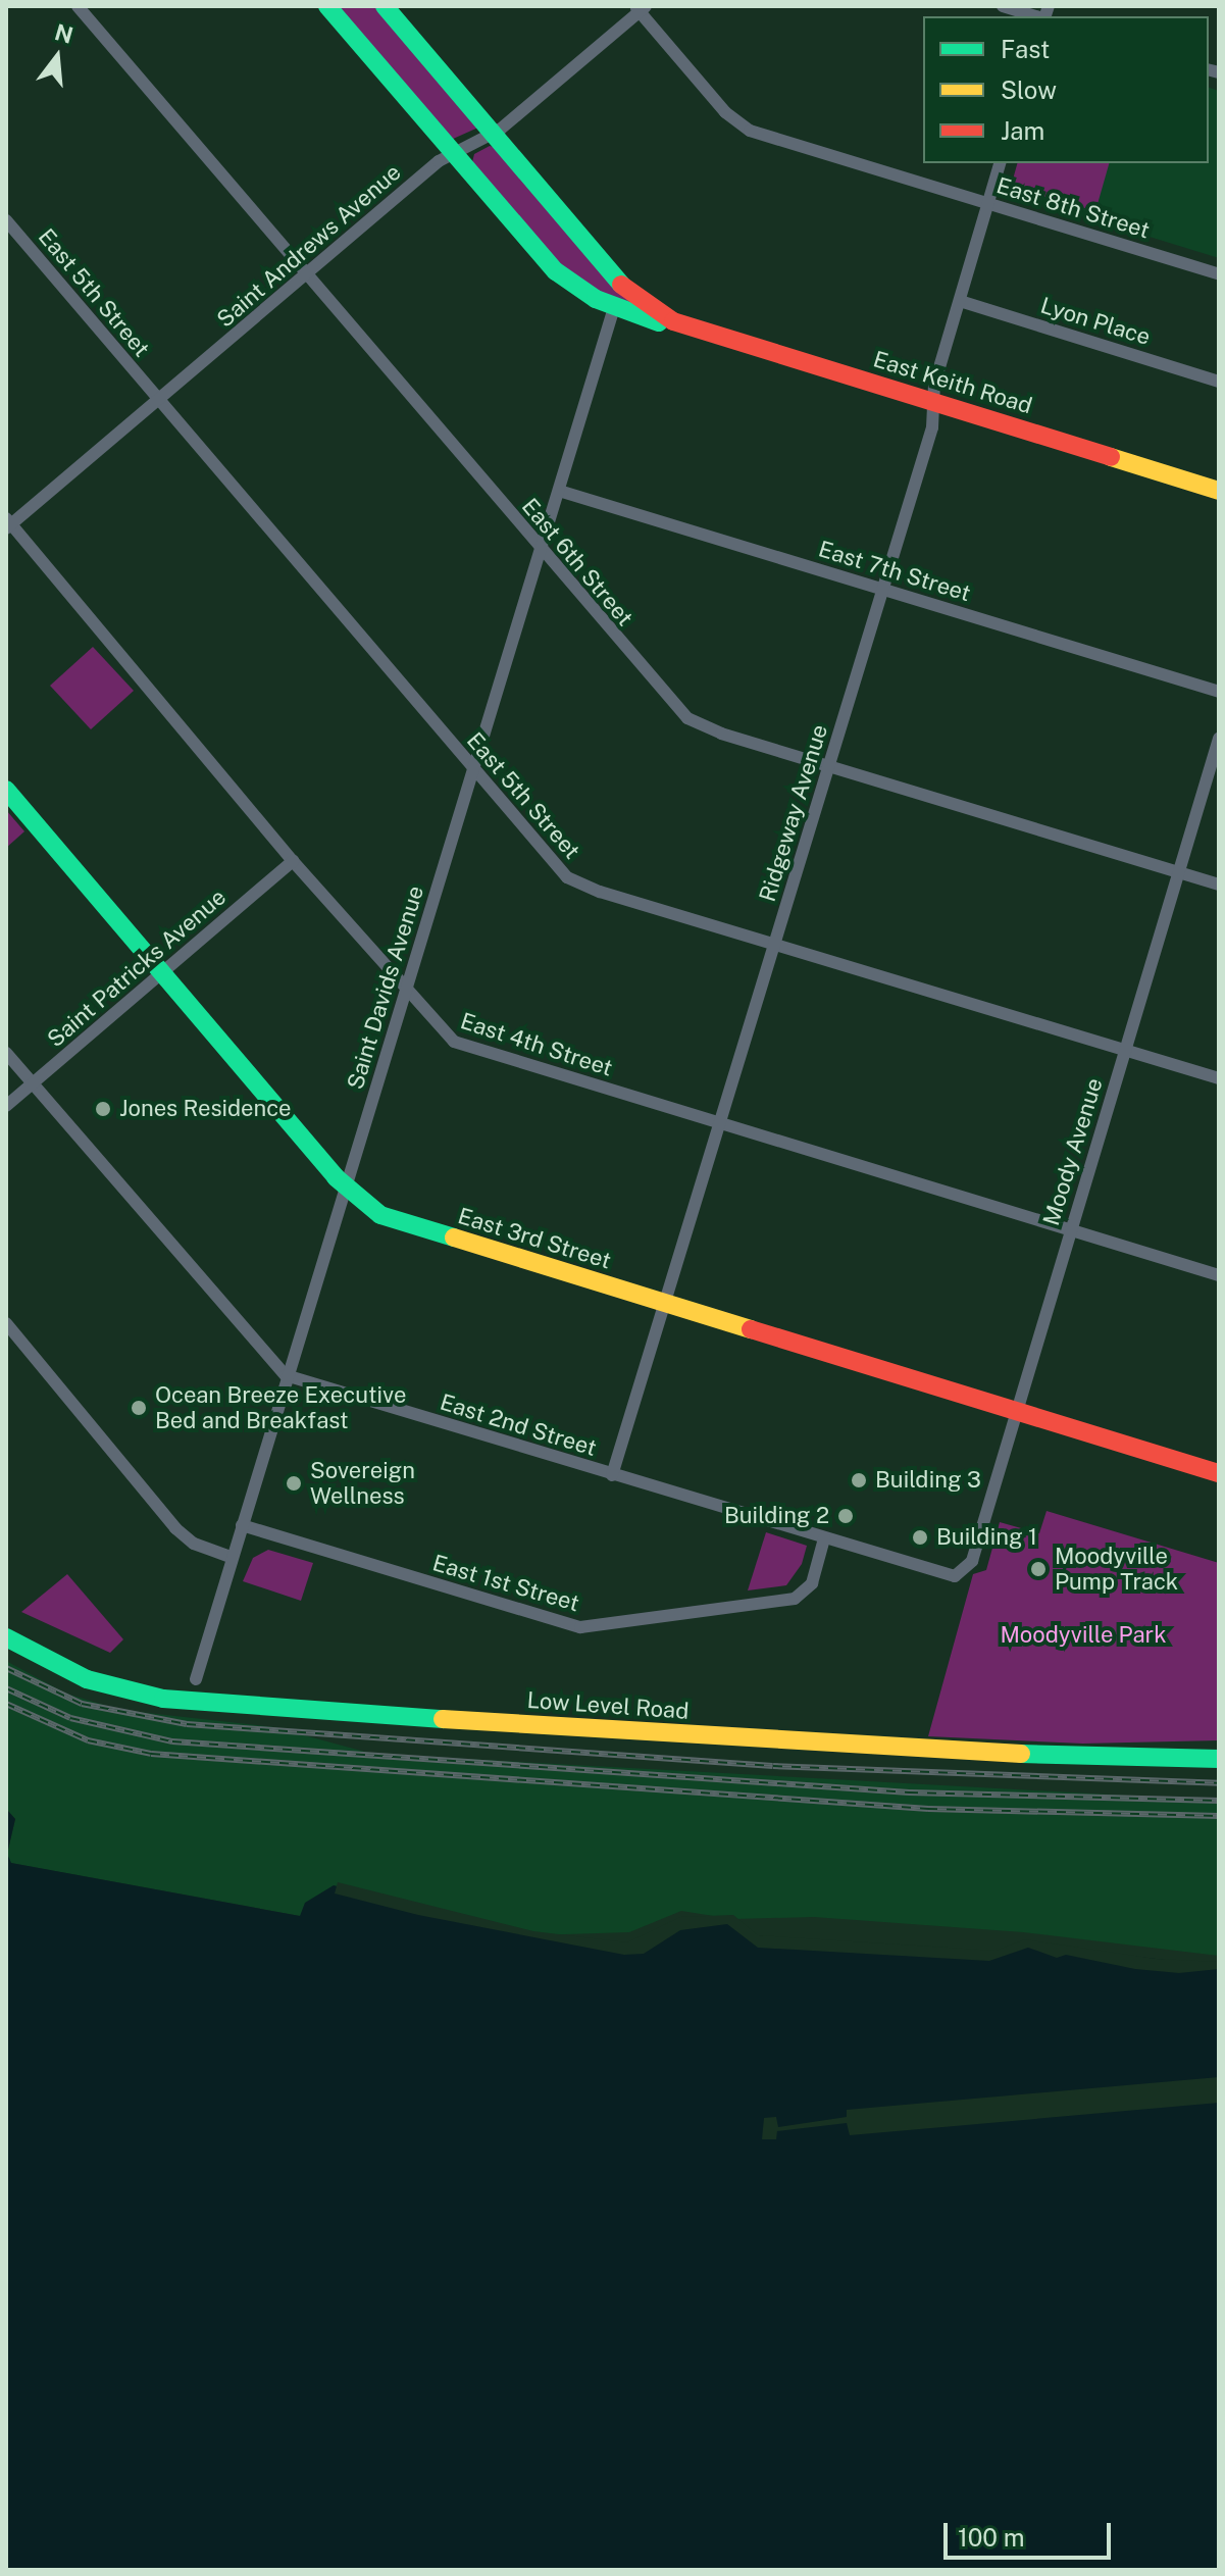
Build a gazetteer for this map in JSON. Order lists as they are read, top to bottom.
{
  "streets": {
    "street": [
      "East 8th Street",
      "Saint Andrews Avenue",
      "East 5th Street",
      "Lyon Place",
      "East Keith Road",
      "East 6th Street",
      "East 7th Street",
      "Ridgeway Avenue",
      "Saint Patricks Avenue",
      "Saint Davids Avenue",
      "East 4th Street",
      "Moody Avenue",
      "East 3rd Street",
      "East 2nd Street",
      "East 1st Street",
      "Low Level Road"
    ]
  },
  "crossings": [
    ["East 8th Street", "Saint Andrews Avenue"],
    ["East 8th Street", "Ridgeway Avenue"],
    ["Saint Andrews Avenue", "East 5th Street"],
    ["Saint Andrews Avenue", "East Keith Road"],
    ["Saint Andrews Avenue", "East 6th Street"],
    ["Saint Andrews Avenue", "East 4th Street"],
    ["East 5th Street", "Ridgeway Avenue"],
    ["East 5th Street", "Saint Davids Avenue"],
    ["East 5th Street", "Moody Avenue"],
    ["Lyon Place", "Ridgeway Avenue"],
    ["East Keith Road", "Ridgeway Avenue"],
    ["East Keith Road", "Saint Davids Avenue"],
    ["East 6th Street", "Ridgeway Avenue"],
    ["East 6th Street", "Saint Davids Avenue"],
    ["East 6th Street", "Moody Avenue"],
    ["East 7th Street", "Ridgeway Avenue"],
    ["East 7th Street", "Saint Davids Avenue"],
    ["Ridgeway Avenue", "East 4th Street"],
    ["Ridgeway Avenue", "East 3rd Street"],
    ["Ridgeway Avenue", "East 2nd Street"],
    ["Saint Patricks Avenue", "East 4th Street"],
    ["Saint Patricks Avenue", "East 3rd Street"],
    ["Saint Davids Avenue", "East 4th Street"],
    ["Saint Davids Avenue", "East 3rd Street"],
    ["Saint Davids Avenue", "East 2nd Street"],
    ["Saint Davids Avenue", "East 1st Street"],
    ["East 4th Street", "Moody Avenue"],
    ["Moody Avenue", "East 3rd Street"],
    ["Moody Avenue", "East 2nd Street"],
    ["East 2nd Street", "East 1st Street"]
  ],
  "parks": ["Moodyville Park"],
  "places": [
    "Jones Residence",
    "Ocean Breeze Executive Bed and Breakfast",
    "Building 3",
    "Sovereign Wellness",
    "Building 2",
    "Building 1",
    "Moodyville Pump Track"
  ],
  "legend": ["Fast", "Slow", "Jam"],
  "scale_bar": "100 m",
  "north": "top"
}
